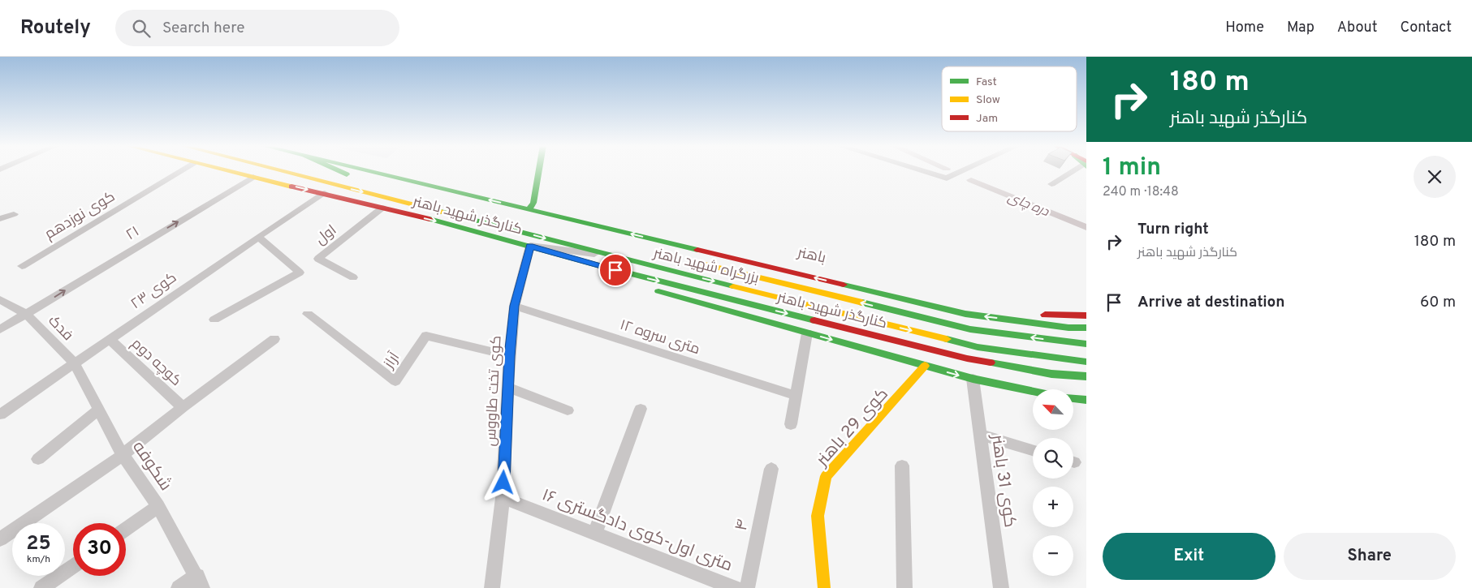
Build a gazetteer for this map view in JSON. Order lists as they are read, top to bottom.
{
  "streets": {
    "main road": [
      "کنارگذر شهید باهنر",
      "باهنر",
      "بزرگراه شهید باهنر",
      "کوی 29 باهنر"
    ],
    "street": [
      "کوی نوزدهم",
      "۲۱",
      "اول",
      "کوی ۲۳",
      "فدک",
      "۱۲ متری سروه",
      "آراز",
      "کوچه دوم",
      "کوی تخت طاووس",
      "شکوفه",
      "کوی 31 باهنر",
      "۴",
      "۱۶ متری اول-کوی دادگستری"
    ]
  },
  "crossings": [
    ["کنارگذر شهید باهنر", "۲۱"],
    ["کنارگذر شهید باهنر", "اول"],
    ["کنارگذر شهید باهنر", "باهنر"],
    ["کنارگذر شهید باهنر", "کوی ۲۳"],
    ["کنارگذر شهید باهنر", "کوی تخت طاووس"],
    ["۲۱", "فدک"],
    ["کوی ۲۳", "فدک"],
    ["کوی ۲۳", "کوچه دوم"],
    ["کوی ۲۳", "شکوفه"],
    ["فدک", "شکوفه"],
    ["۱۲ متری سروه", "کوی تخت طاووس"],
    ["آراز", "کوی تخت طاووس"],
    ["کوی تخت طاووس", "۱۶ متری اول-کوی دادگستری"]
  ],
  "one_way": ["۲۱"],
  "water": ["دره چای"],
  "legend": ["Fast", "Slow", "Jam"],
  "north": "top left",
  "page": {
    "header": "Routely",
    "search": "Search here",
    "nav": [
      "Home",
      "Map",
      "About",
      "Contact"
    ],
    "turn": ["180 m", "کنارگذر شهید باهنر"],
    "heading": ["1 min", "240 m · 18:48"],
    "list": [
      {
        "name": "Turn right",
        "note": "کنارگذر شهید باهنر",
        "value": "180 m"
      },
      {
        "name": "Arrive at destination",
        "value": "60 m"
      }
    ],
    "map_buttons": ["+", "−"],
    "speed": "25 km/h",
    "limit": "30",
    "buttons": ["Exit", "Share"]
  }
}
